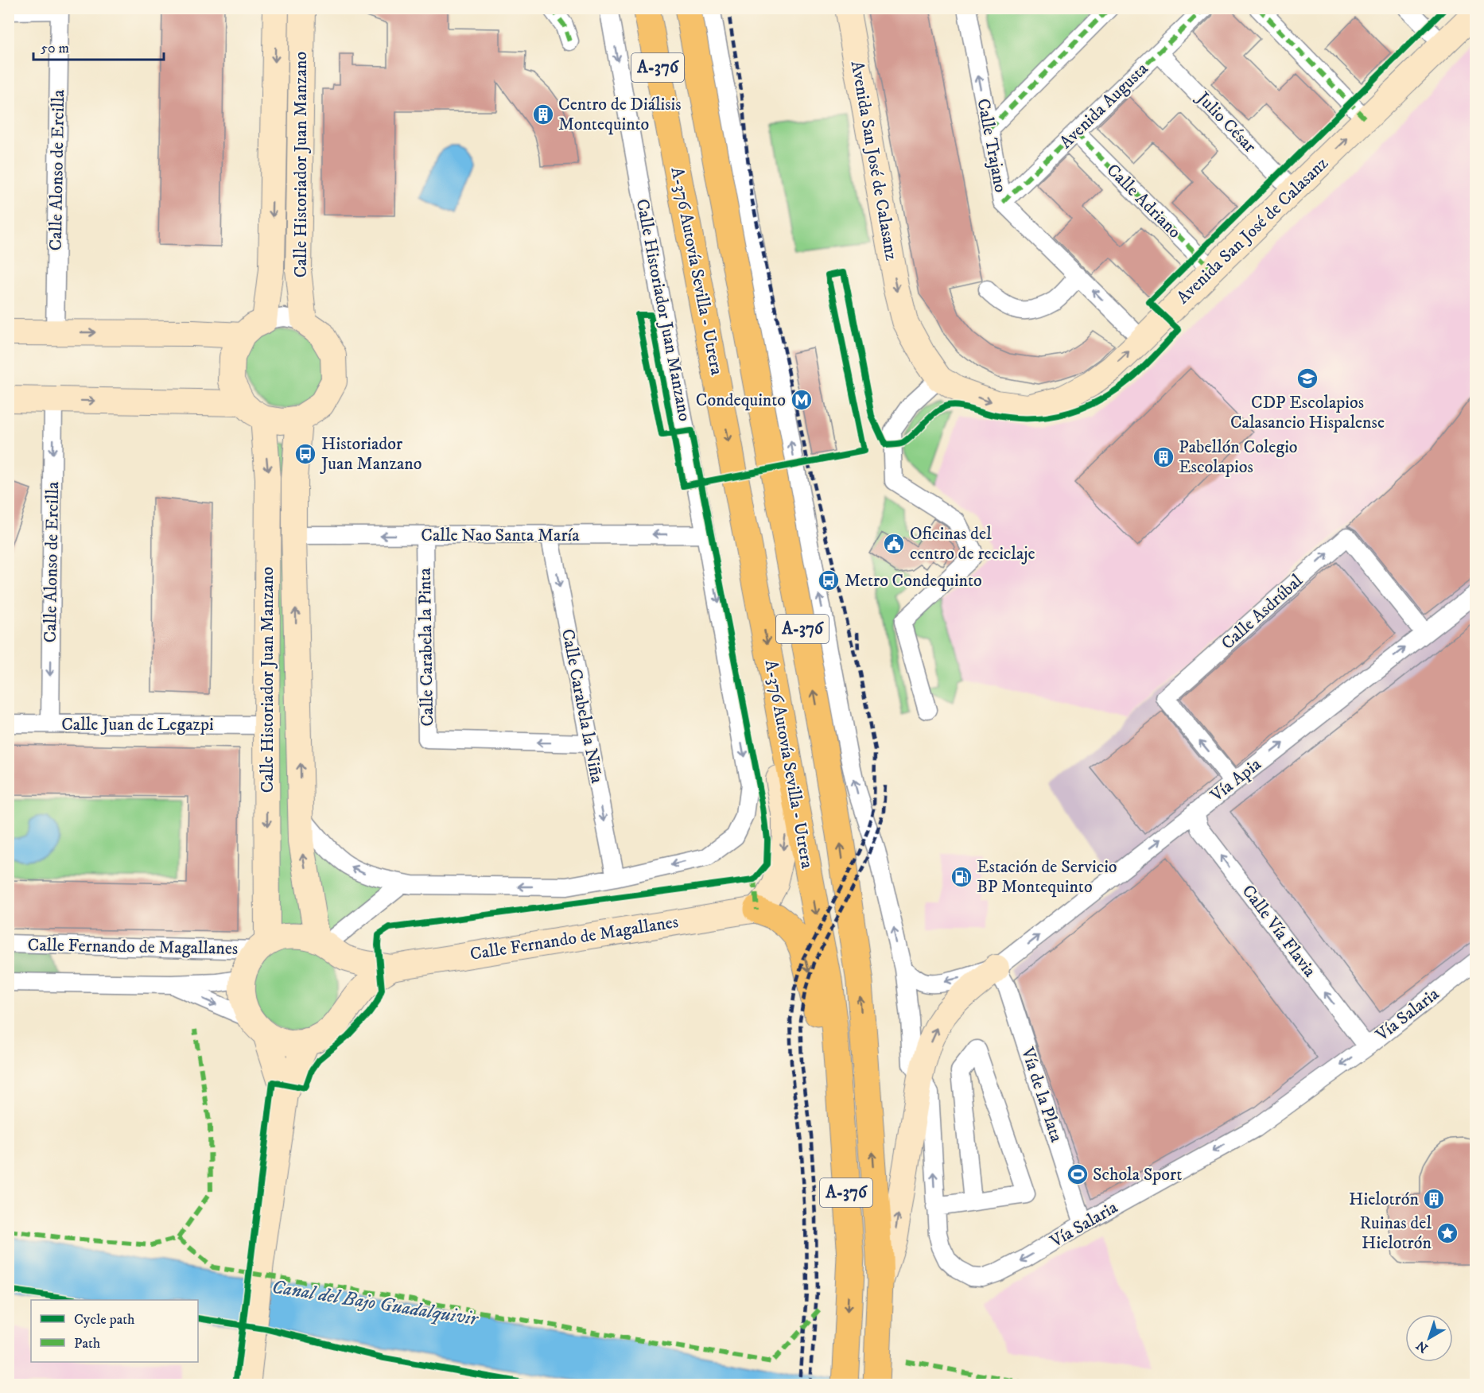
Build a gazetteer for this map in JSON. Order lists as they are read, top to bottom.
{
  "streets": {
    "main road": ["A-376", "A-376 Autovía Sevilla - Utrera"],
    "street": [
      "Avenida Augusta",
      "Julio César",
      "Calle Trajano",
      "Avenida San José de Calasanz",
      "Calle Historiador Juan Manzano",
      "Calle Alonso de Ercilla",
      "Calle Adriano",
      "Calle Nao Santa María",
      "Calle Asdrúbal",
      "Calle Carabela la Pinta",
      "Calle Carabela la Niña",
      "Calle Juan de Legazpi",
      "Vía Apia",
      "Calle Vía Flavia",
      "Calle Fernando de Magallanes",
      "Vía Salaria",
      "Vía de la Plata"
    ]
  },
  "crossings": [
    ["A-376", "A-376 Autovía Sevilla - Utrera"],
    ["A-376", "Vía Apia"],
    ["Avenida Augusta", "Julio César"],
    ["Avenida Augusta", "Calle Trajano"],
    ["Avenida Augusta", "Calle Adriano"],
    ["Julio César", "Avenida San José de Calasanz"],
    ["Calle Trajano", "Avenida San José de Calasanz"],
    ["Avenida San José de Calasanz", "Calle Adriano"],
    ["Calle Historiador Juan Manzano", "Calle Nao Santa María"],
    ["Calle Historiador Juan Manzano", "Calle Carabela la Niña"],
    ["Calle Historiador Juan Manzano", "Calle Juan de Legazpi"],
    ["Calle Historiador Juan Manzano", "Calle Fernando de Magallanes"],
    ["Calle Alonso de Ercilla", "Calle Juan de Legazpi"],
    ["A-376 Autovía Sevilla - Utrera", "Vía Apia"],
    ["Calle Nao Santa María", "Calle Carabela la Pinta"],
    ["Calle Nao Santa María", "Calle Carabela la Niña"],
    ["Calle Asdrúbal", "Vía Apia"],
    ["Calle Carabela la Pinta", "Calle Carabela la Niña"],
    ["Vía Apia", "Calle Vía Flavia"],
    ["Vía Apia", "Vía Salaria"],
    ["Vía Apia", "Vía de la Plata"],
    ["Calle Vía Flavia", "Vía Salaria"],
    ["Vía Salaria", "Vía de la Plata"]
  ],
  "one_way": [
    "Calle Trajano",
    "Calle Alonso de Ercilla",
    "Calle Nao Santa María",
    "Calle Carabela la Niña",
    "Calle Vía Flavia"
  ],
  "water": ["Canal del Bajo Guadalquivir"],
  "places": {
    "building": ["Centro de Diálisis Montequinto", "Pabellón Colegio Escolapios", "Hielotrón"],
    "school or university": ["CDP Escolapios Calasancio Hispalense"],
    "metro station": ["Condequinto"],
    "bus stop": ["Historiador Juan Manzano", "Metro Condequinto"],
    "public building": ["Oficinas del centro de reciclaje"],
    "fuel station": ["Estación de Servicio BP Montequinto"],
    "sports": ["Schola Sport"],
    "place": ["Ruinas del Hielotrón"]
  },
  "legend": ["Cycle path", "Path"],
  "scale_bar": "50 m",
  "north": "bottom left"
}
